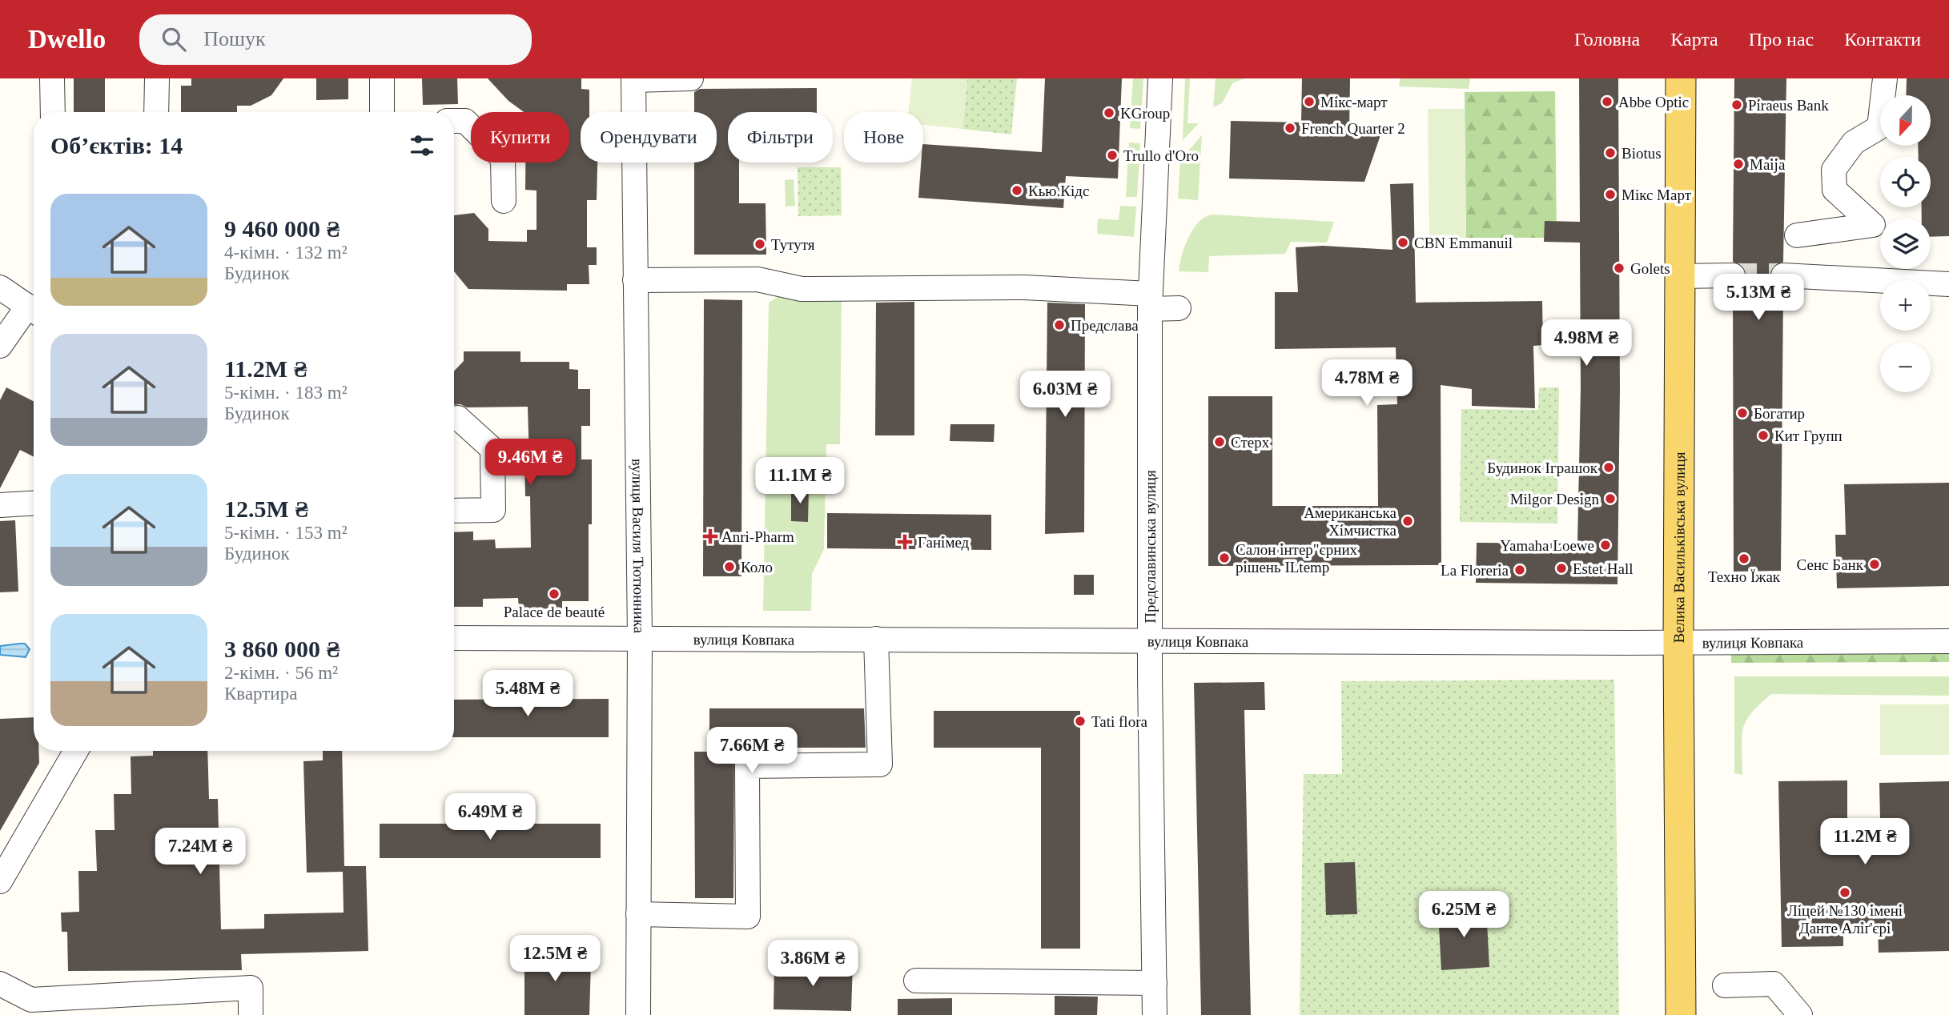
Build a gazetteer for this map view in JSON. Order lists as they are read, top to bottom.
{
  "streets": {
    "main road": ["Велика Васильківська вулиця"],
    "street": ["вулиця Василя Тютюнника", "Предславинська вулиця", "вулиця Ковпака"]
  },
  "crossings": [
    ["вулиця Василя Тютюнника", "вулиця Ковпака"],
    ["Предславинська вулиця", "вулиця Ковпака"],
    ["Велика Васильківська вулиця", "вулиця Ковпака"]
  ],
  "places": {
    "other": [
      "Мікс-март",
      "Abbe Optic",
      "Piraeus Bank",
      "KGroup",
      "French Quarter 2",
      "Biotus",
      "Trullo d'Oro",
      "Maija",
      "Кью.Кідс",
      "Мікс Март",
      "CBN Emmanuil",
      "Тутутя",
      "Golets",
      "Предслава",
      "Богатир",
      "Кит Групп",
      "Стерх",
      "Будинок Iграшок",
      "Milgor Design",
      "Американська Хiмчистка",
      "Yamaha Loewe",
      "Салон інтер\"єрних рішень ILtemp",
      "Техно Їжак",
      "Сенс Банк",
      "Коло",
      "Estet Hall",
      "La Floreria",
      "Palace de beauté",
      "Tati flora",
      "Ліцей №130 імені Данте Аліґ'єрі"
    ],
    "health": ["Anri-Pharm", "Ганімед"]
  },
  "north": "bottom",
  "page": {
    "header": "Dwello",
    "search": "Пошук",
    "nav": [
      "Головна",
      "Карта",
      "Про нас",
      "Контакти"
    ],
    "map_buttons": ["+", "−"],
    "chip": [
      "Купити",
      "Орендувати",
      "Фільтри",
      "Нове"
    ],
    "heading": "Об’єктів: 14",
    "list": [
      {
        "name": "9 460 000 ₴",
        "note": "4-кімн. · 132 m² · Будинок"
      },
      {
        "name": "11.2M ₴",
        "note": "5-кімн. · 183 m² · Будинок"
      },
      {
        "name": "12.5M ₴",
        "note": "5-кімн. · 153 m² · Будинок"
      },
      {
        "name": "3 860 000 ₴",
        "note": "2-кімн. · 56 m² · Квартира"
      }
    ],
    "price": [
      "5.13M ₴",
      "4.98M ₴",
      "4.78M ₴",
      "6.03M ₴",
      "9.46M ₴",
      "11.1M ₴",
      "5.48M ₴",
      "7.66M ₴",
      "6.49M ₴",
      "11.2M ₴",
      "7.24M ₴",
      "6.25M ₴",
      "12.5M ₴",
      "3.86M ₴"
    ]
  }
}
